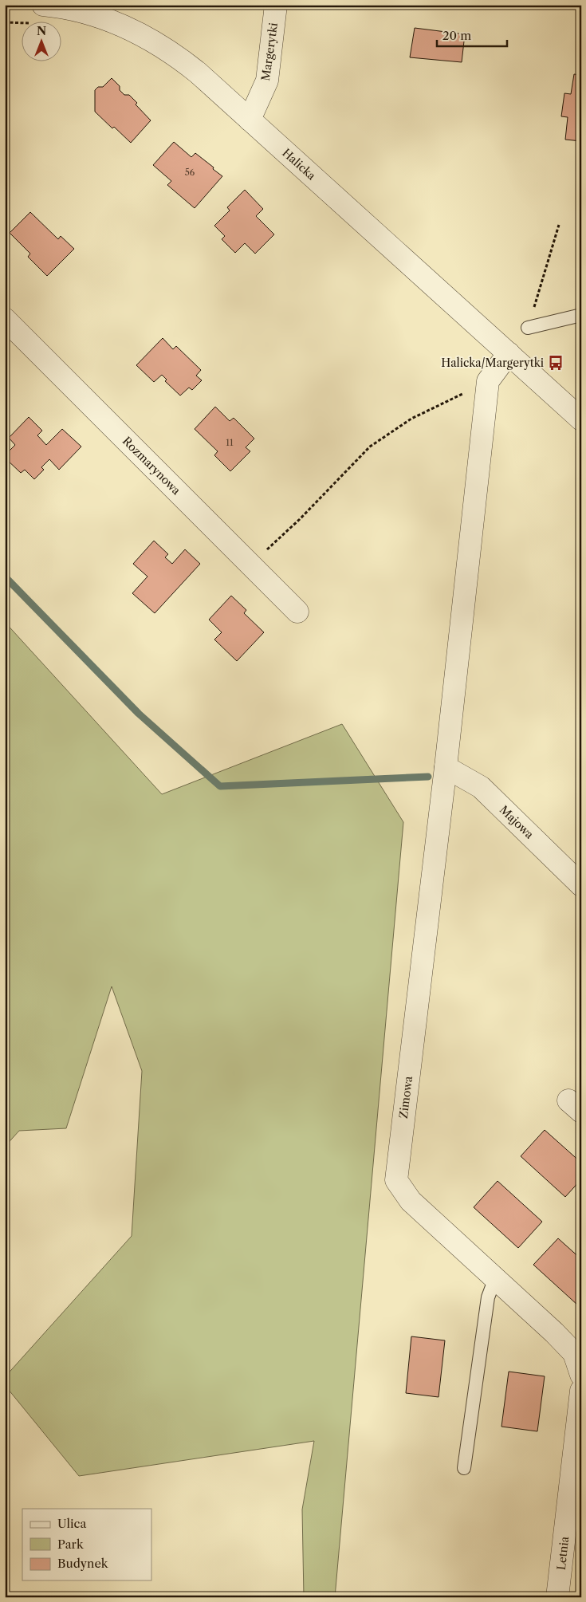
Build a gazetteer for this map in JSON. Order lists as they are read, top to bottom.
{
  "streets": {
    "street": [
      "Margerytki",
      "Halicka",
      "Rozmarynowa",
      "Majowa",
      "Zimowa",
      "Letnia"
    ]
  },
  "crossings": [
    ["Margerytki", "Halicka"],
    ["Majowa", "Zimowa"]
  ],
  "places": {
    "bus stop": ["Halicka/Margerytki"]
  },
  "house_numbers": ["56", "11"],
  "legend": ["Ulica", "Park", "Budynek"],
  "scale_bar": "20 m",
  "north": "top"
}
